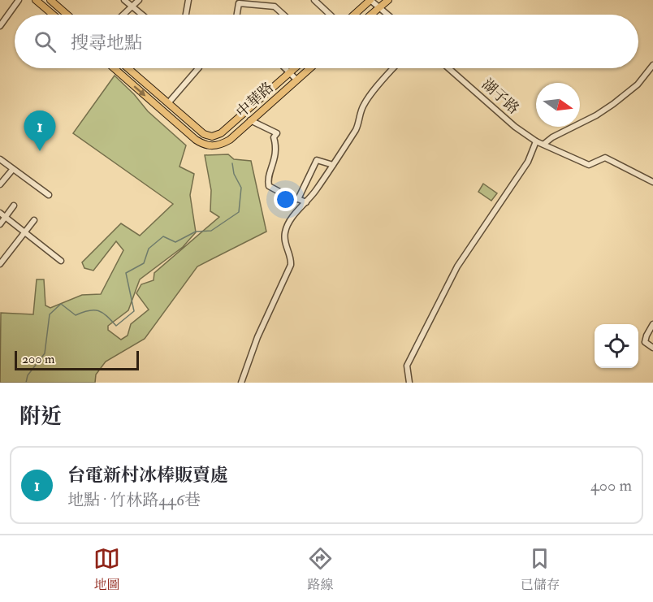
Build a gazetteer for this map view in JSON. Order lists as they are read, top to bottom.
{
  "streets": {
    "main road": ["中華路"],
    "street": ["湖子路"]
  },
  "scale_bar": "200 m",
  "north": "right",
  "page": {
    "search": "搜尋地點",
    "pins": "1",
    "scale": "200 m",
    "heading": "附近",
    "list": [
      {
        "mark": "1",
        "name": "台電新村冰棒販賣處",
        "note": "地點 · 竹林路446巷",
        "value": "400 m"
      }
    ],
    "nav": ["地圖", "路線", "已儲存"]
  }
}
